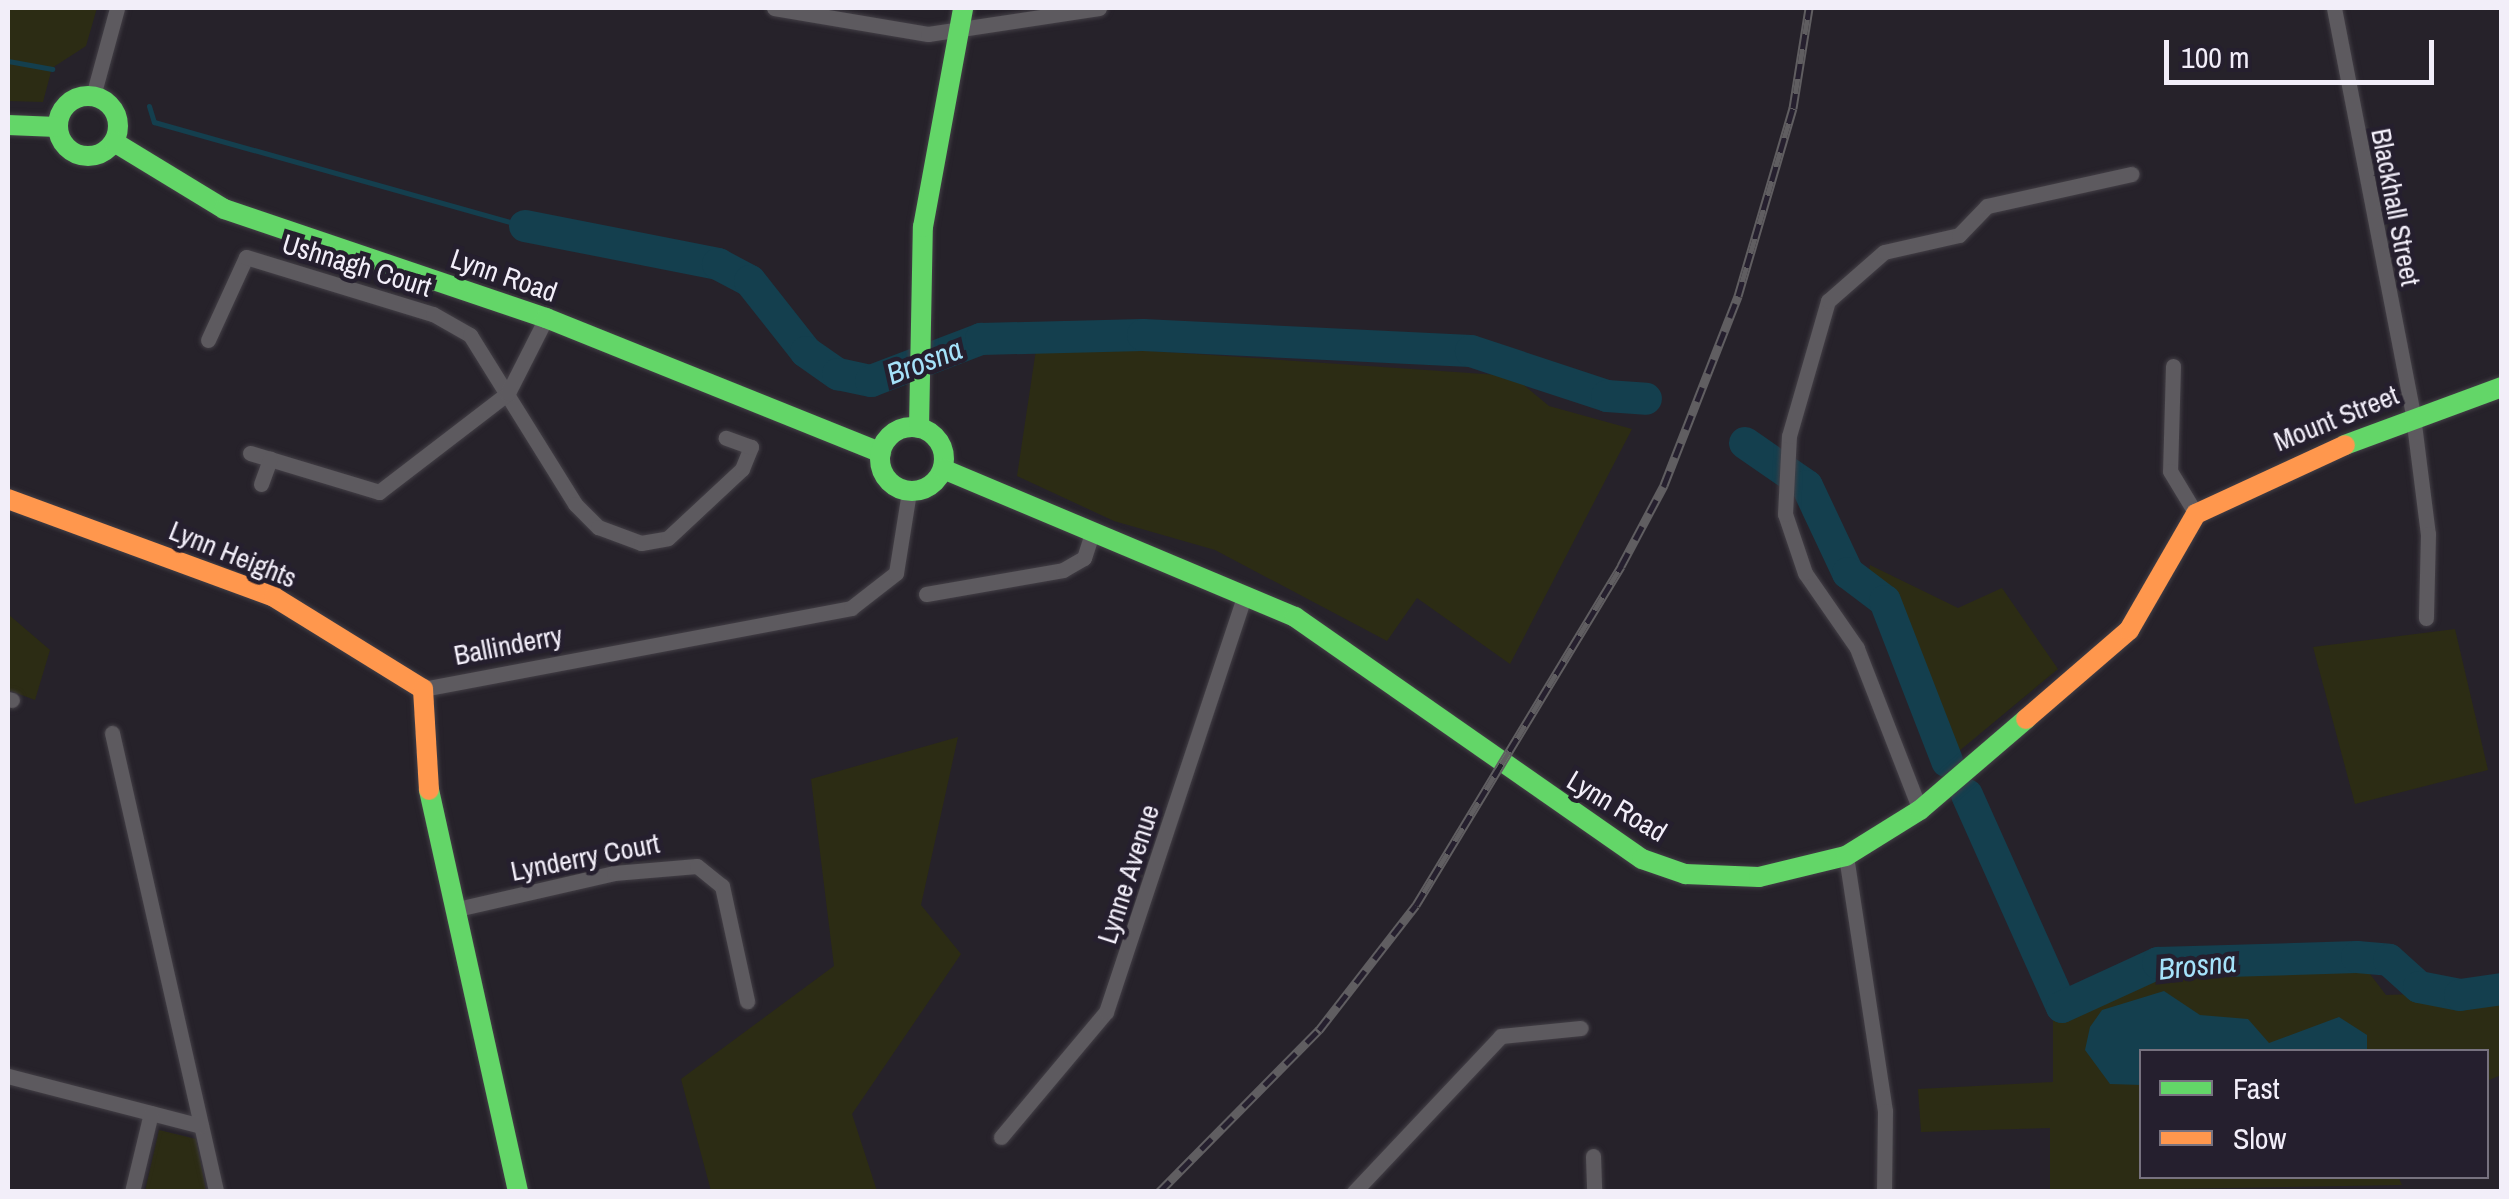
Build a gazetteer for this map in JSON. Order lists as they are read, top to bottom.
{
  "streets": {
    "street": [
      "Blackhall Street",
      "Ushnagh Court",
      "Lynn Road",
      "Mount Street",
      "Lynn Heights",
      "Ballinderry",
      "Lynderry Court",
      "Lynne Avenue"
    ]
  },
  "crossings": [
    ["Blackhall Street", "Mount Street"],
    ["Lynn Road", "Mount Street"],
    ["Lynn Road", "Ballinderry"],
    ["Lynn Road", "Lynne Avenue"],
    ["Lynn Heights", "Ballinderry"],
    ["Ballinderry", "Lynderry Court"]
  ],
  "water": ["Brosna"],
  "legend": ["Fast", "Slow"],
  "scale_bar": "100 m"
}
